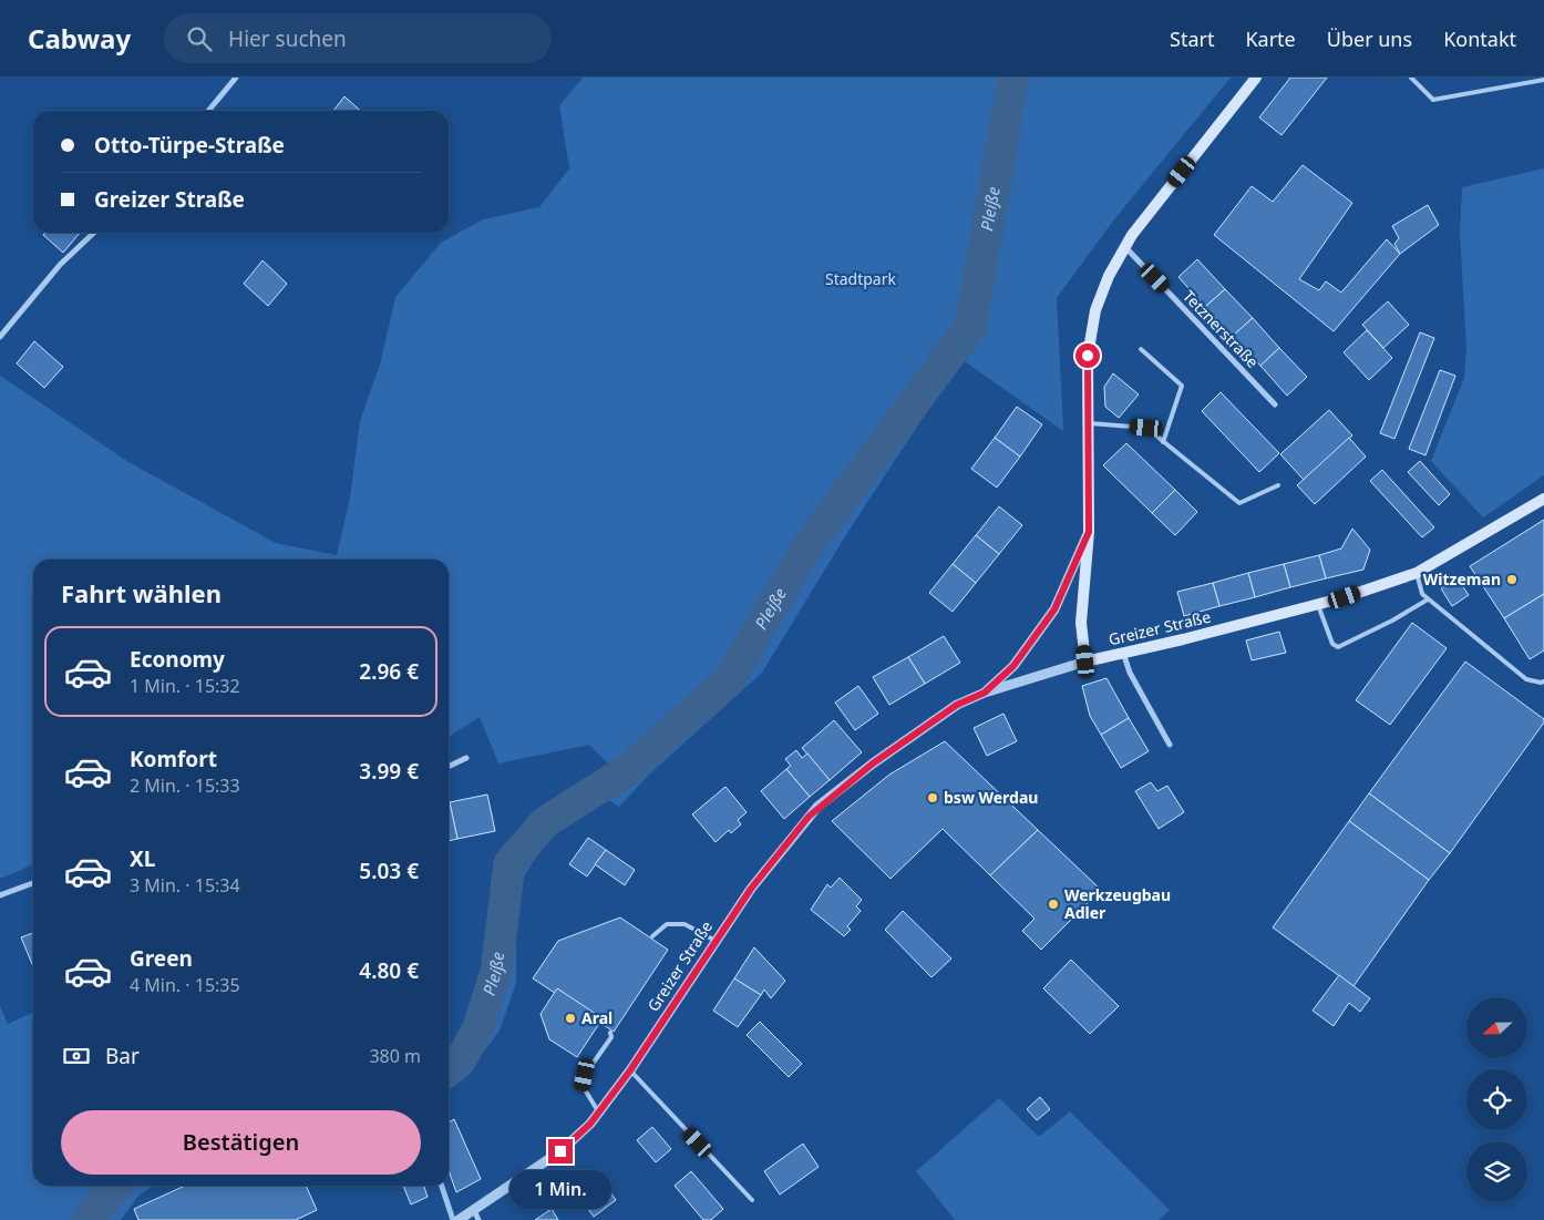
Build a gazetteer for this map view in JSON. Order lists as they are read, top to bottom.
{
  "streets": {
    "main road": ["Greizer Straße"],
    "street": ["Tetznerstraße"]
  },
  "water": ["Pleiße"],
  "parks": ["Stadtpark"],
  "places": [
    "Witzeman",
    "bsw Werdau",
    "Werkzeugbau Adler",
    "Aral"
  ],
  "north": "left",
  "page": {
    "header": "Cabway",
    "search": "Hier suchen",
    "nav": [
      "Start",
      "Karte",
      "Über uns",
      "Kontakt"
    ],
    "banner": ["Otto-Türpe-Straße", "Greizer Straße"],
    "heading": "Fahrt wählen",
    "list": [
      {
        "name": "Economy",
        "note": "1 Min. · 15:32",
        "value": "2.96 €"
      },
      {
        "name": "Komfort",
        "note": "2 Min. · 15:33",
        "value": "3.99 €"
      },
      {
        "name": "XL",
        "note": "3 Min. · 15:34",
        "value": "5.03 €"
      },
      {
        "name": "Green",
        "note": "4 Min. · 15:35",
        "value": "4.80 €"
      }
    ],
    "pay": ["Bar", "380 m"],
    "buttons": "Bestätigen",
    "bubble": "1 Min."
  }
}
